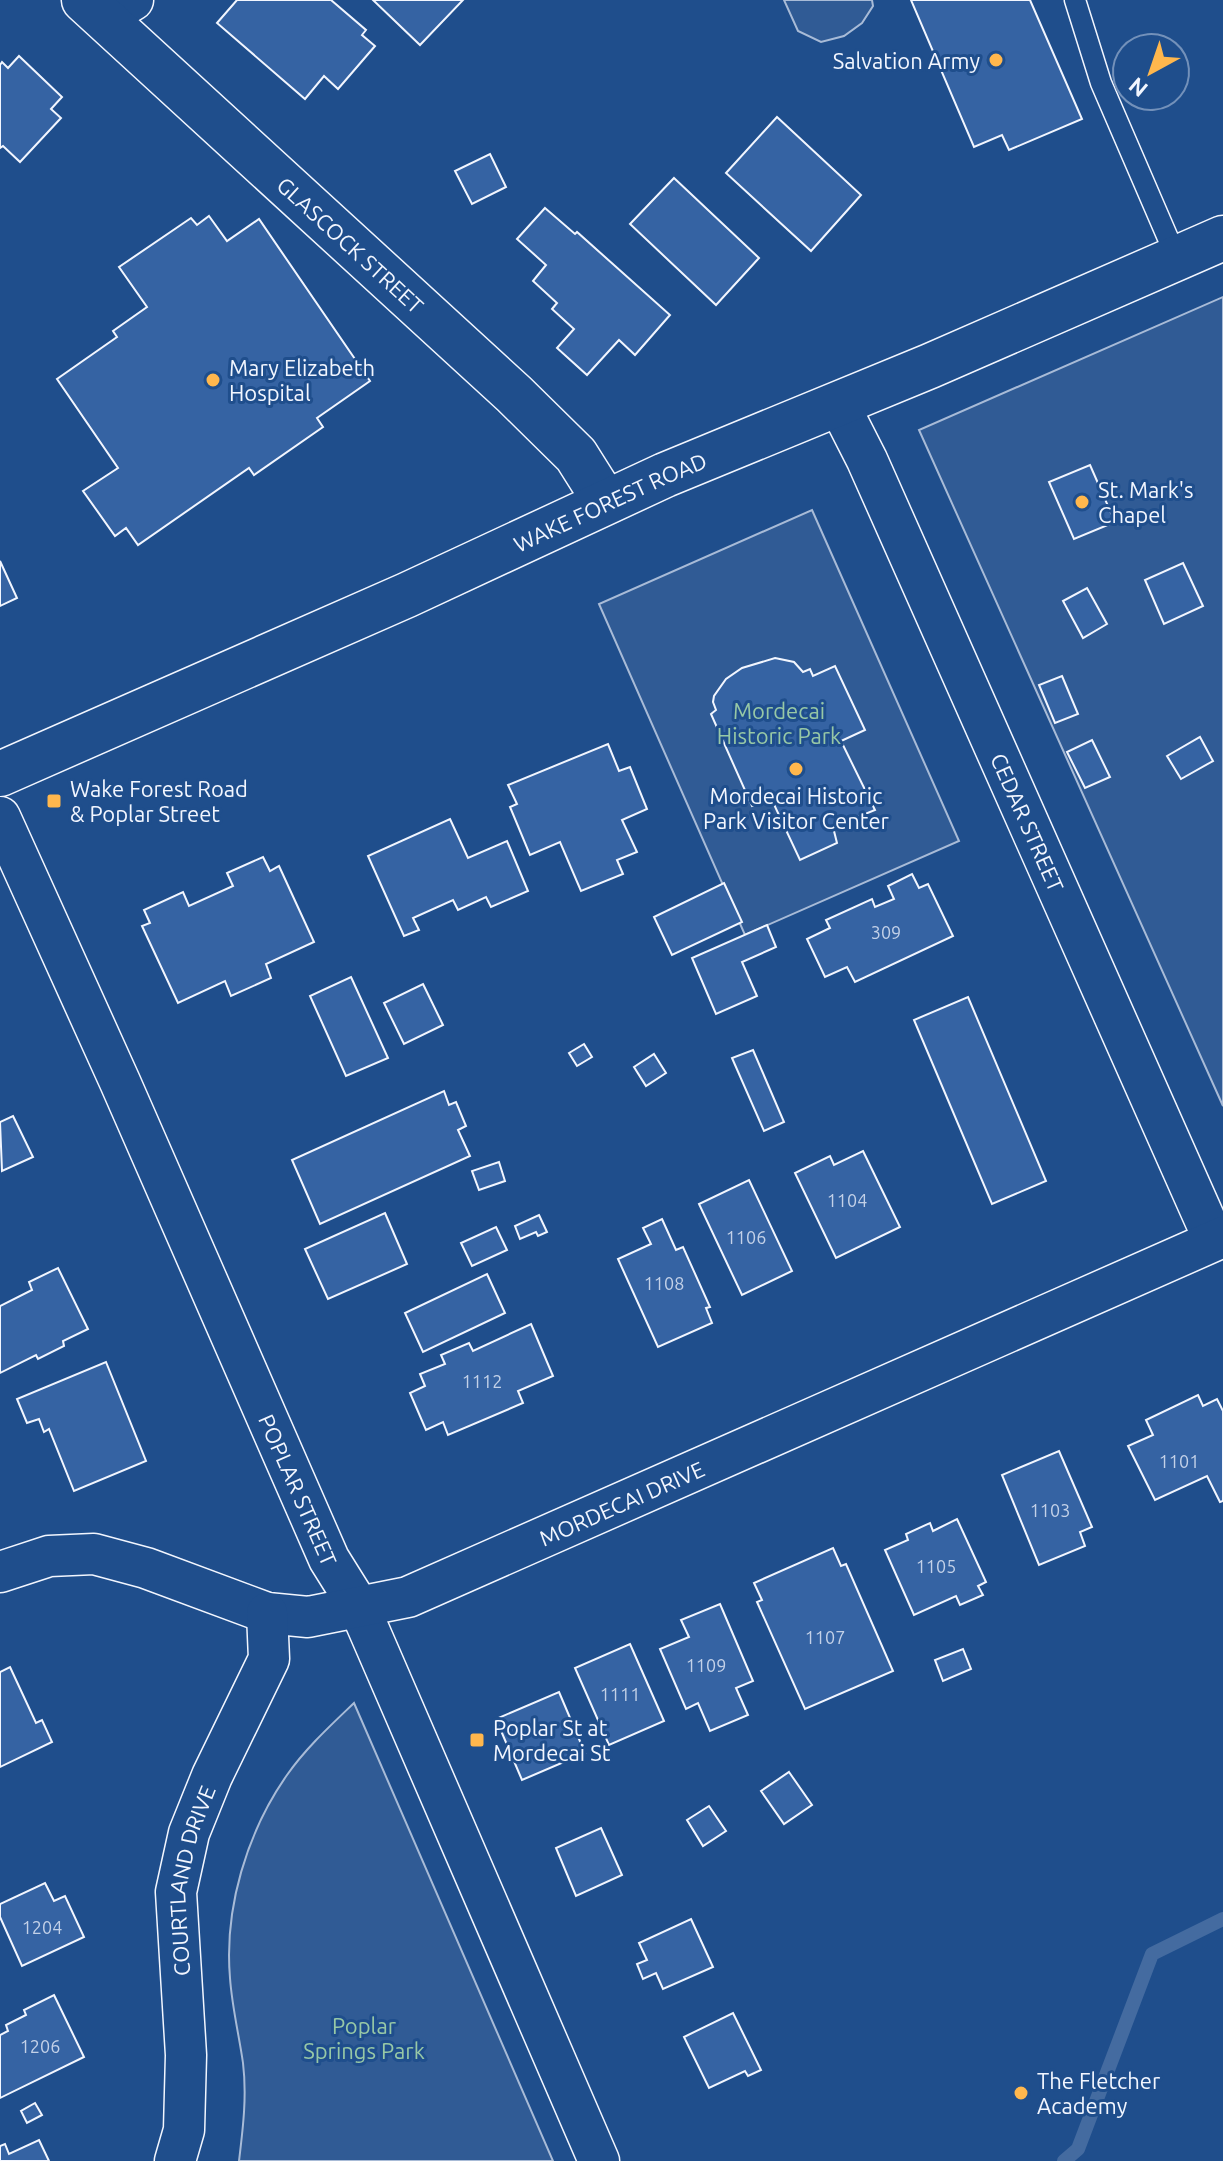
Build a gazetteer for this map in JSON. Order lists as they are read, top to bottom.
{
  "streets": {
    "main road": ["GLASCOCK STREET", "WAKE FOREST ROAD"],
    "street": [
      "CEDAR STREET",
      "POPLAR STREET",
      "MORDECAI DRIVE",
      "COURTLAND DRIVE"
    ]
  },
  "crossings": [
    ["GLASCOCK STREET", "WAKE FOREST ROAD"],
    ["WAKE FOREST ROAD", "CEDAR STREET"],
    ["CEDAR STREET", "MORDECAI DRIVE"],
    ["POPLAR STREET", "MORDECAI DRIVE"],
    ["MORDECAI DRIVE", "COURTLAND DRIVE"]
  ],
  "parks": ["Mordecai Historic Park", "Poplar Springs Park"],
  "places": {
    "other": [
      "Salvation Army",
      "Mary Elizabeth Hospital",
      "St. Mark's Chapel",
      "Mordecai Historic Park Visitor Center",
      "The Fletcher Academy"
    ],
    "transit": ["Wake Forest Road & Poplar Street", "Poplar St at Mordecai St"]
  },
  "house_numbers": [
    "309",
    "1104",
    "1106",
    "1108",
    "1112",
    "1101",
    "1103",
    "1105",
    "1107",
    "1109",
    "1111",
    "1204",
    "1206"
  ],
  "north": "bottom left"
}
